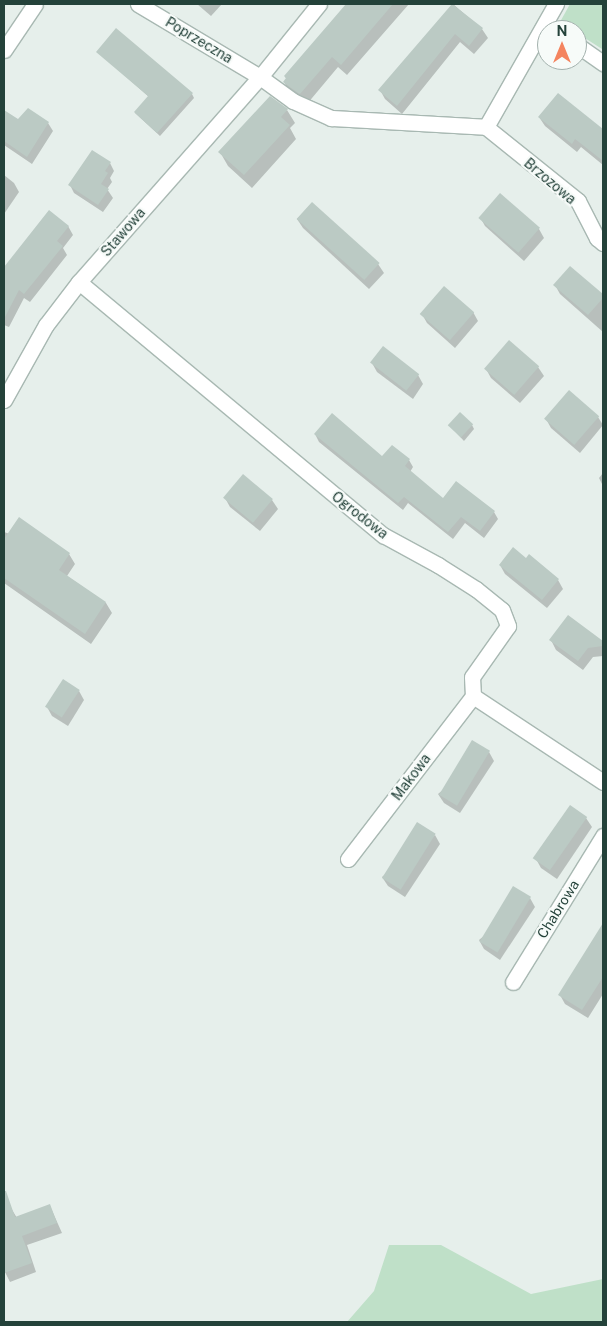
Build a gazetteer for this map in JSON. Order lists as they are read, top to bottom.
{
  "streets": {
    "street": [
      "Poprzeczna",
      "Brzozowa",
      "Stawowa",
      "Ogrodowa",
      "Makowa",
      "Chabrowa"
    ]
  },
  "crossings": [
    ["Poprzeczna", "Stawowa"],
    ["Stawowa", "Ogrodowa"],
    ["Ogrodowa", "Makowa"]
  ],
  "north": "top"
}
